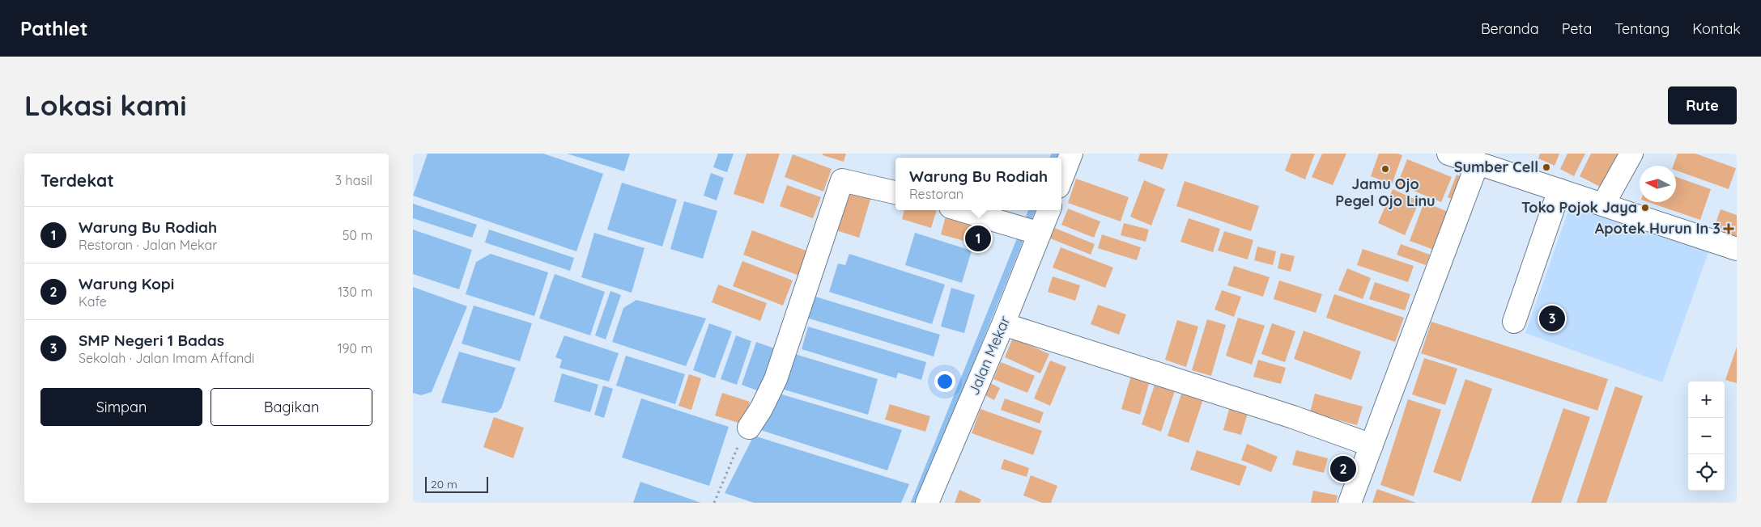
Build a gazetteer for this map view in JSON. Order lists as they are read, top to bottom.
{
  "streets": {
    "street": ["Jalan Mekar"]
  },
  "places": {
    "other": ["Sumber Cell", "Jamu Ojo Pegel Ojo Linu", "Toko Pojok Jaya"],
    "health": ["Apotek Hurun In 3"]
  },
  "scale_bar": "20 m",
  "north": "left",
  "page": {
    "header": "Pathlet",
    "nav": [
      "Beranda",
      "Peta",
      "Tentang",
      "Kontak"
    ],
    "buttons": [
      "Rute",
      ["Simpan", "Bagikan"]
    ],
    "title": "Lokasi kami",
    "heading": ["Terdekat", "3 hasil"],
    "popup": ["Warung Bu Rodiah", "Restoran"],
    "list": [
      {
        "mark": "1",
        "name": "Warung Bu Rodiah",
        "note": "Restoran · Jalan Mekar",
        "value": "50 m"
      },
      {
        "mark": "2",
        "name": "Warung Kopi",
        "note": "Kafe",
        "value": "130 m"
      },
      {
        "mark": "3",
        "name": "SMP Negeri 1 Badas",
        "note": "Sekolah · Jalan Imam Affandi",
        "value": "190 m"
      }
    ],
    "pins": ["1", "3", "2"],
    "map_buttons": ["+", "−"],
    "scale": "20 m"
  }
}
